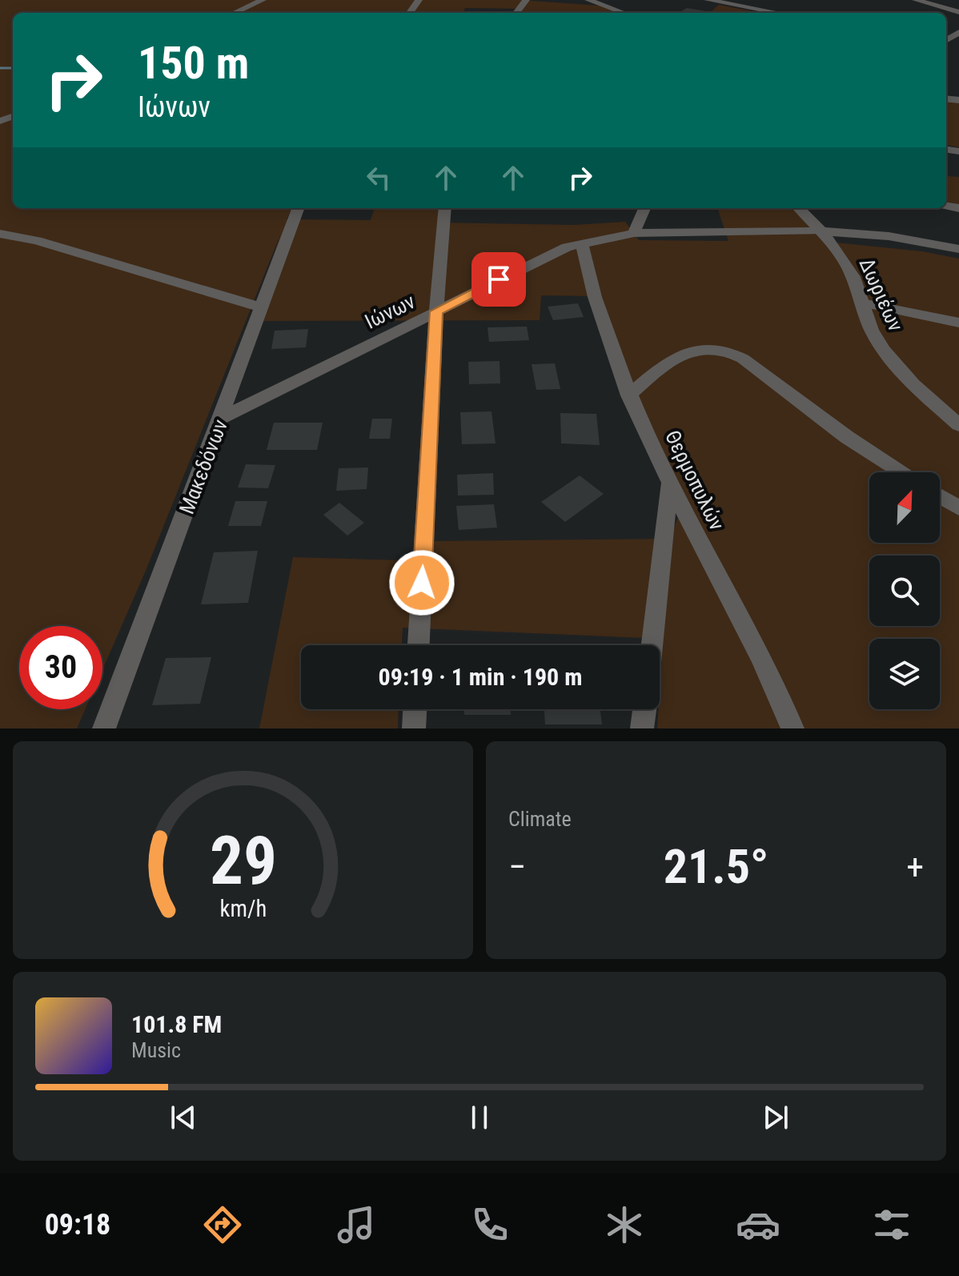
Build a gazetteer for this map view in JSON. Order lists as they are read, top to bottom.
{
  "streets": {
    "street": [
      "Δωριέων",
      "Ιώνων",
      "Μακεδόνων",
      "Θερμοπυλών"
    ]
  },
  "crossings": [
    ["Δωριέων", "Ιώνων"],
    ["Ιώνων", "Μακεδόνων"],
    ["Ιώνων", "Θερμοπυλών"]
  ],
  "north": "top right",
  "page": {
    "turn": ["150 m", "Ιώνων"],
    "limit": "30",
    "trip": "09:19 · 1 min · 190 m",
    "tile": "Climate",
    "heat": ["−", "21.5°", "+"],
    "song": ["101.8 FM", "Music"],
    "tabs": "09:18",
    "gauge": ["29", "km/h"]
  }
}
